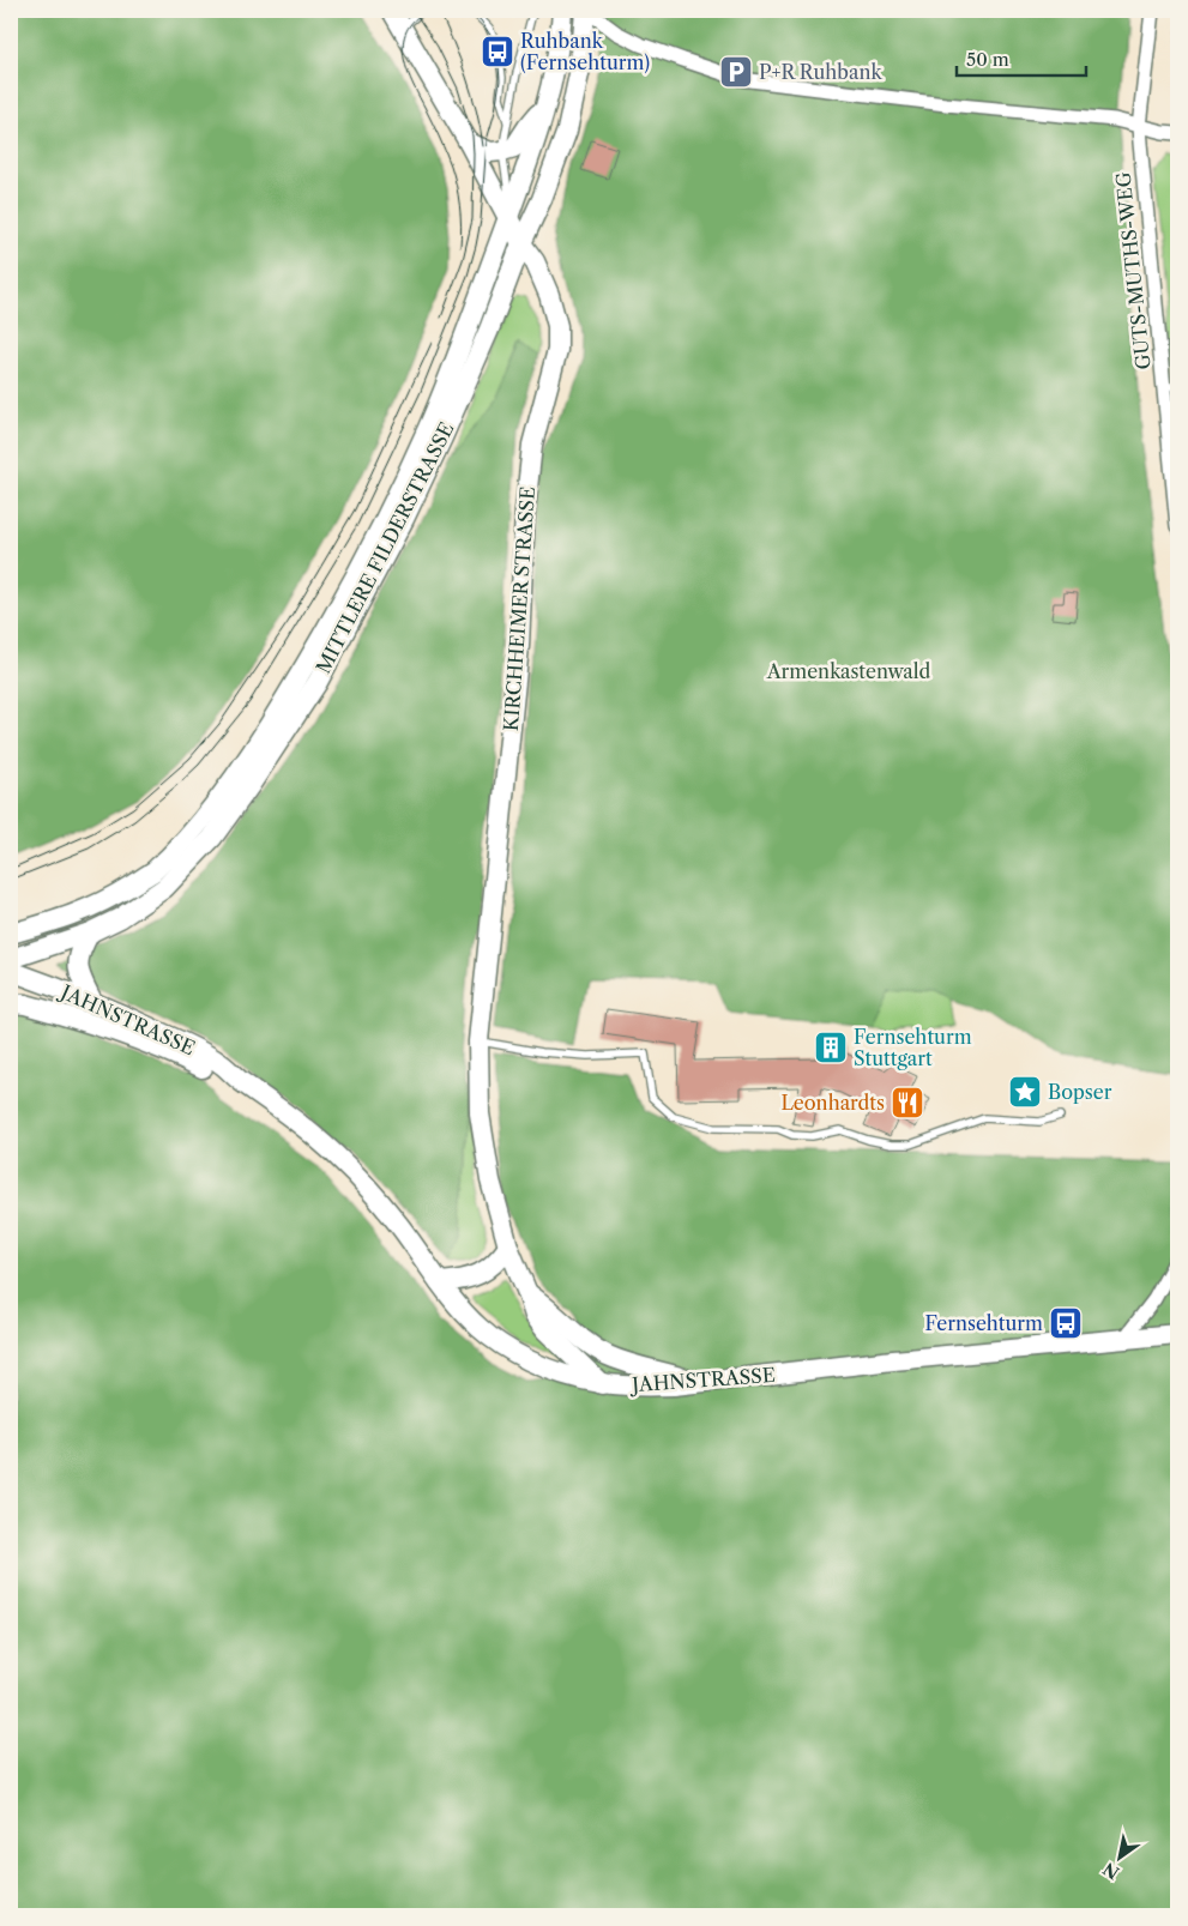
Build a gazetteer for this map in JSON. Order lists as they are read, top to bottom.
{
  "streets": {
    "main road": ["MITTLERE FILDERSTRASSE", "KIRCHHEIMER STRASSE", "JAHNSTRASSE"],
    "street": ["GUTS-MUTHS-WEG"]
  },
  "crossings": [
    ["MITTLERE FILDERSTRASSE", "KIRCHHEIMER STRASSE"],
    ["KIRCHHEIMER STRASSE", "JAHNSTRASSE"]
  ],
  "parks": ["Armenkastenwald"],
  "places": {
    "bus stop": ["Ruhbank (Fernsehturm)", "Fernsehturm"],
    "parking": ["P+R Ruhbank"],
    "building": ["Fernsehturm Stuttgart"],
    "place": ["Bopser"],
    "restaurant": ["Leonhardts"]
  },
  "scale_bar": "50 m",
  "north": "bottom left"
}
